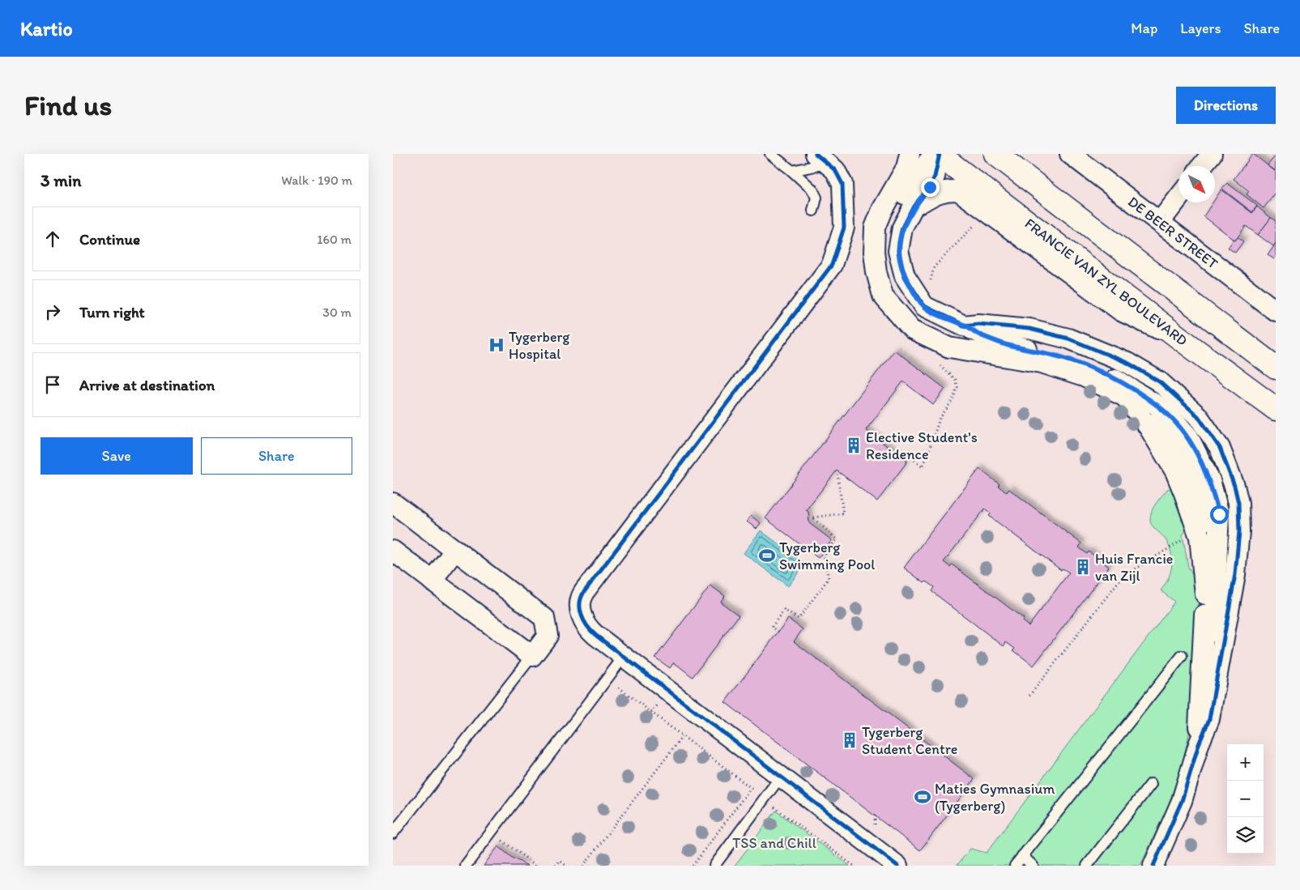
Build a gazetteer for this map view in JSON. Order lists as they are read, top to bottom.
{
  "streets": {
    "main road": ["FRANCIE VAN ZYL BOULEVARD"],
    "street": ["DE BEER STREET"]
  },
  "parks": ["TSS and Chill"],
  "places": {
    "hospital": ["Tygerberg Hospital"],
    "building": ["Elective Student's Residence", "Huis Francie van Zijl", "Tygerberg Student Centre"],
    "sports": ["Tygerberg Swimming Pool", "Maties Gymnasium (Tygerberg)"]
  },
  "north": "bottom right",
  "page": {
    "header": "Kartio",
    "nav": ["Map", "Layers", "Share"],
    "buttons": [
      "Directions",
      ["Save", "Share"]
    ],
    "title": "Find us",
    "heading": ["3 min", "Walk · 190 m"],
    "list": [
      ["Continue", "160 m"],
      ["Turn right", "30 m"],
      "Arrive at destination"
    ],
    "map_buttons": ["+", "−"]
  }
}
